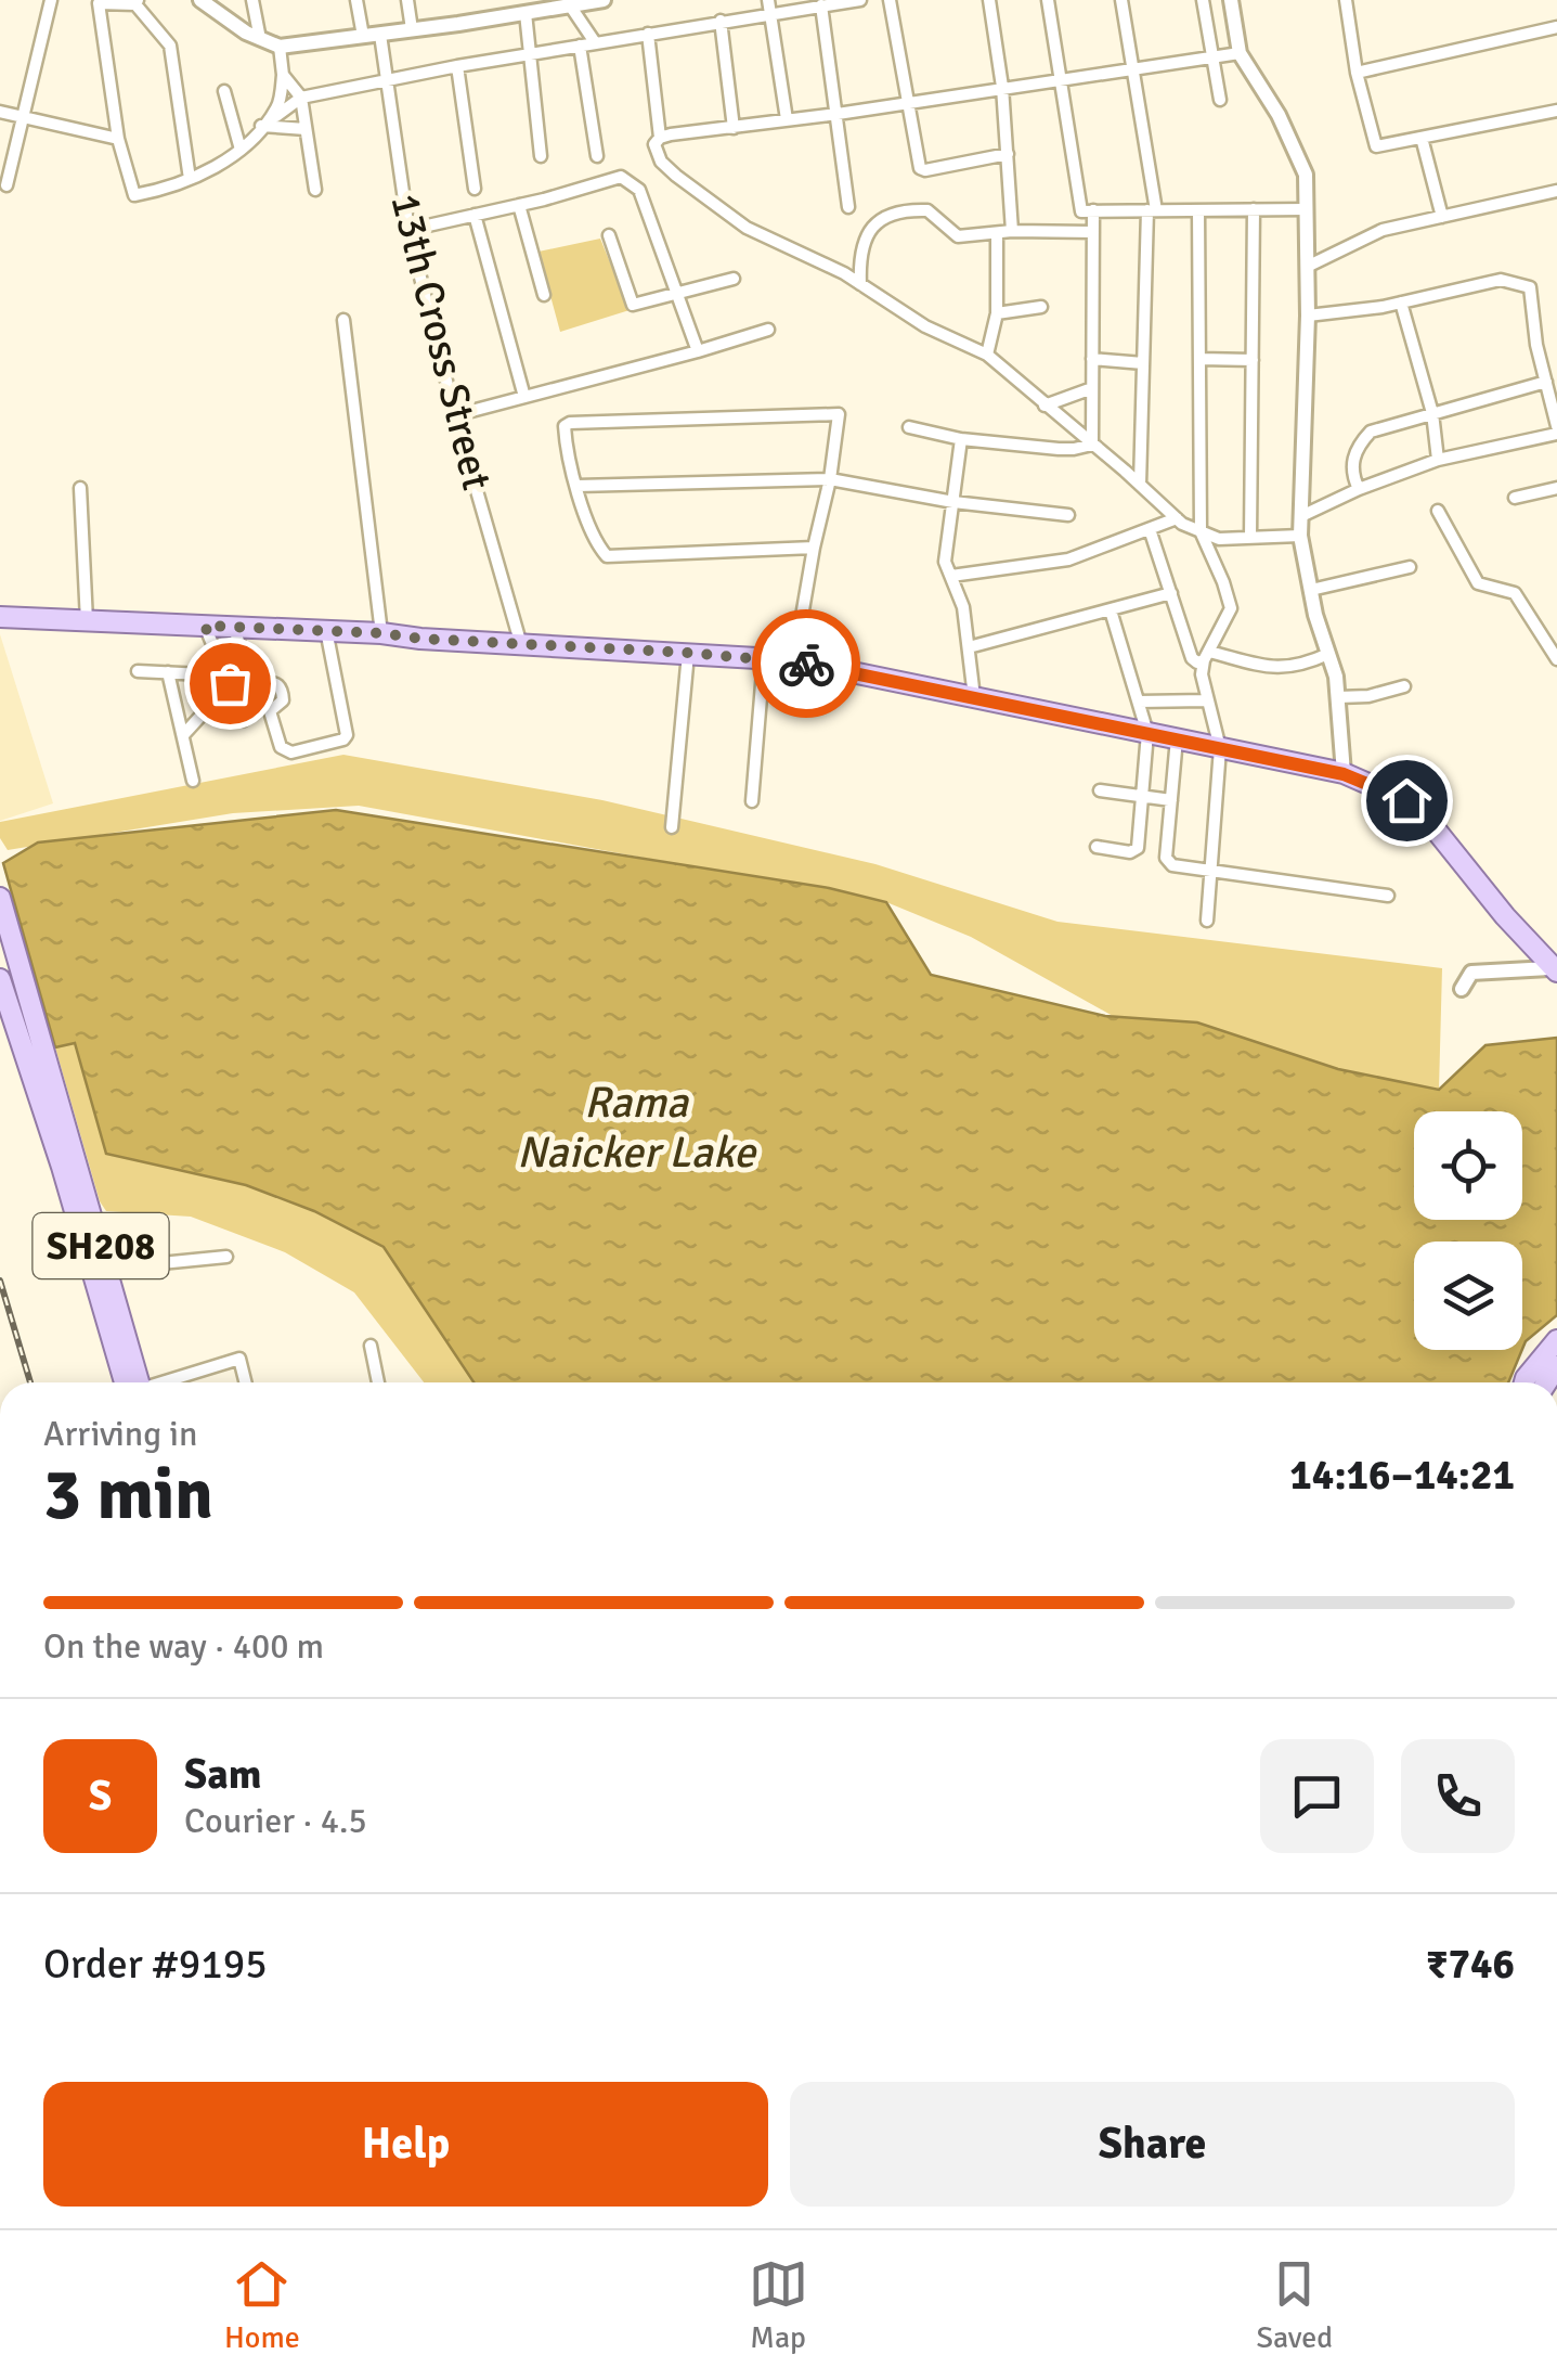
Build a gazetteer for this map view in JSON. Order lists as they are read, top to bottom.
{
  "streets": {
    "main road": ["SH208"],
    "street": ["13th Cross Street"]
  },
  "water": ["Rama Naicker Lake"],
  "page": {
    "heading": ["3 min", "Arriving in", "14:16–14:21"],
    "panel": [
      "Sam",
      "Courier · 4.5",
      "Order #9195",
      "₹746"
    ],
    "bar": "On the way · 400 m",
    "round": "S",
    "buttons": ["Help", "Share"],
    "tabs": ["Home", "Map", "Saved"]
  }
}
